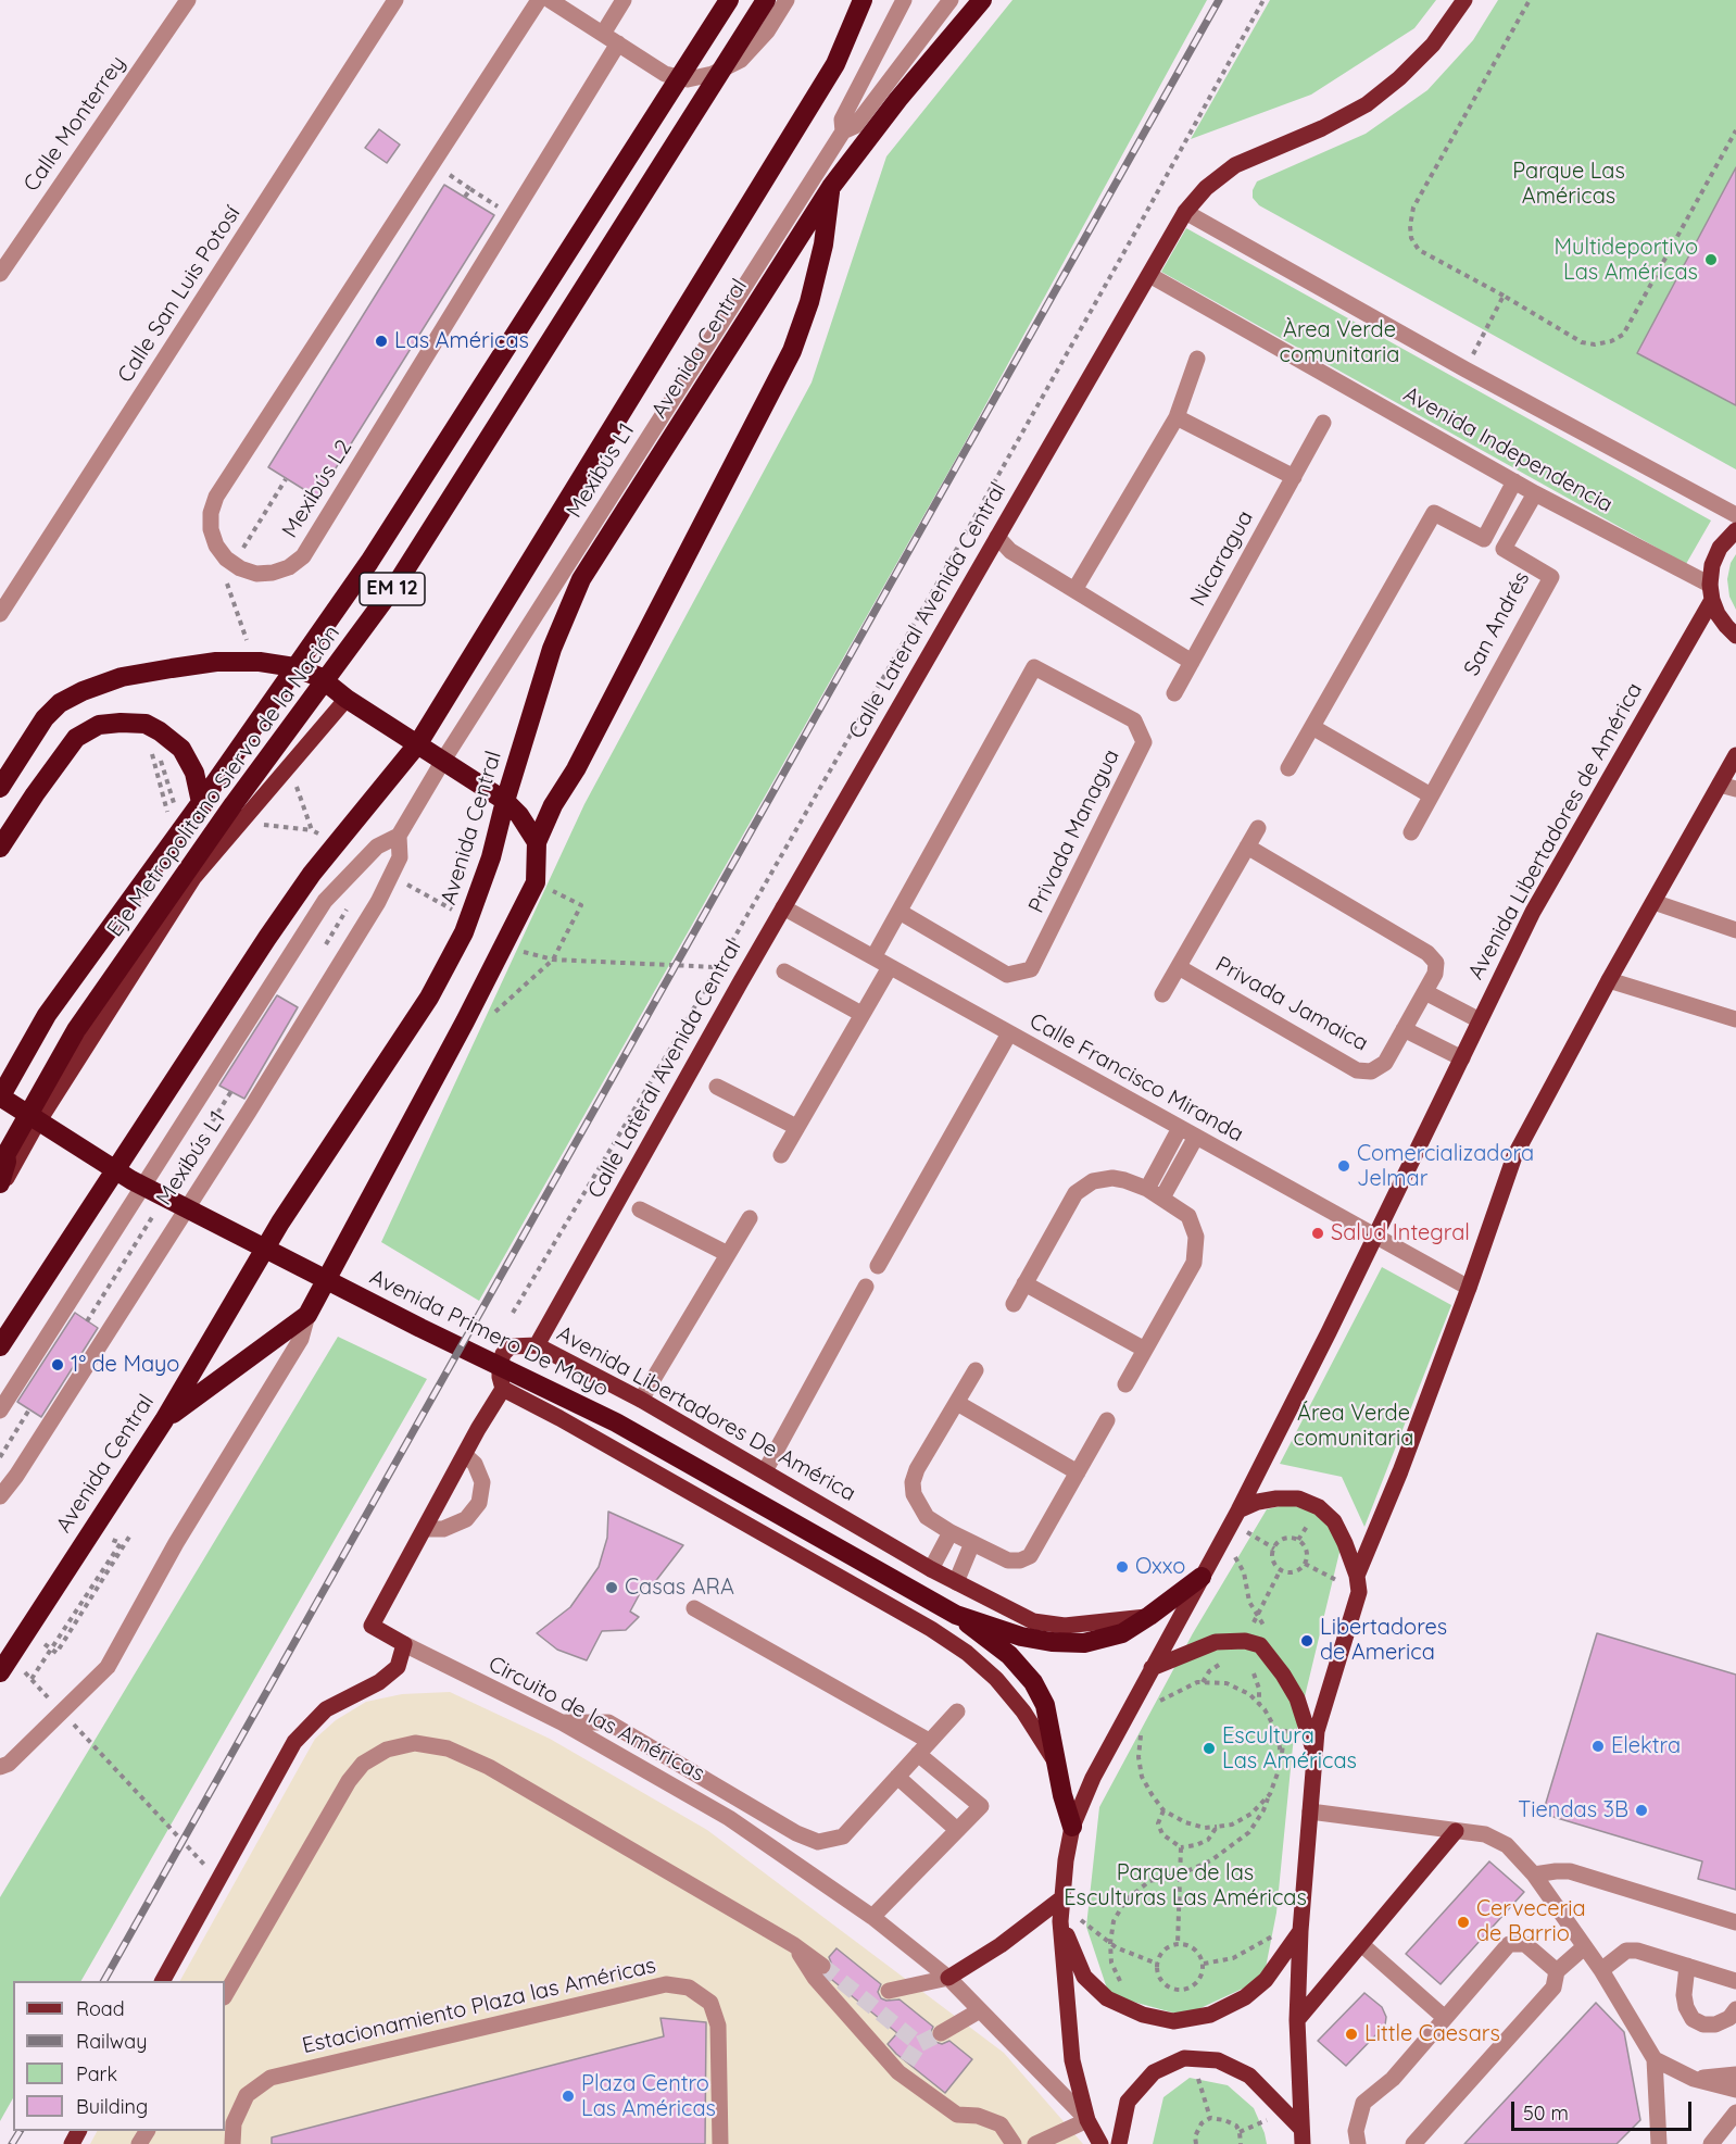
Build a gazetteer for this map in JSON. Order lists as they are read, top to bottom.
{
  "streets": {
    "highway": [
      "Avenida Central",
      "EM 12",
      "Eje Metropolitano Siervo de la Nación",
      "Avenida Primero De Mayo"
    ],
    "main road": ["Calle Lateral Avenida Central", "Avenida Libertadores de América", "Avenida Libertadores De América"],
    "street": [
      "Calle Monterrey",
      "Calle San Luis Potosí",
      "Avenida Independencia",
      "Mexibús L1",
      "Mexibús L2",
      "Nicaragua",
      "San Andrés",
      "Privada Managua",
      "Privada Jamaica",
      "Calle Francisco Miranda",
      "Circuito de las Américas",
      "Estacionamiento Plaza las Américas"
    ]
  },
  "crossings": [
    ["Avenida Independencia", "Calle Lateral Avenida Central"],
    ["Avenida Independencia", "San Andrés"],
    ["Avenida Independencia", "Avenida Libertadores de América"],
    ["Calle Lateral Avenida Central", "Calle Francisco Miranda"],
    ["Calle Lateral Avenida Central", "Avenida Libertadores De América"],
    ["Eje Metropolitano Siervo de la Nación", "Avenida Primero De Mayo"],
    ["Privada Managua", "Calle Francisco Miranda"],
    ["Avenida Libertadores de América", "Privada Jamaica"],
    ["Avenida Libertadores de América", "Calle Francisco Miranda"],
    ["Avenida Libertadores de América", "Avenida Primero De Mayo"],
    ["Avenida Primero De Mayo", "Avenida Libertadores De América"]
  ],
  "parks": [
    "Parque Las Américas",
    "Àrea Verde comunitaria",
    "Área Verde comunitaria",
    "Parque de las Esculturas Las Américas"
  ],
  "places": [
    "Multideportivo Las Américas",
    "Las Américas",
    "Comercializadora Jelmar",
    "Salud Integral",
    "1° de Mayo",
    "Oxxo",
    "Casas ARA",
    "Libertadores de America",
    "Elektra",
    "Escultura Las Américas",
    "Tiendas 3B",
    "Cerveceria de Barrio",
    "Little Caesars",
    "Plaza Centro Las Américas"
  ],
  "legend": [
    "Road",
    "Railway",
    "Park",
    "Building"
  ],
  "scale_bar": "50 m"
}
